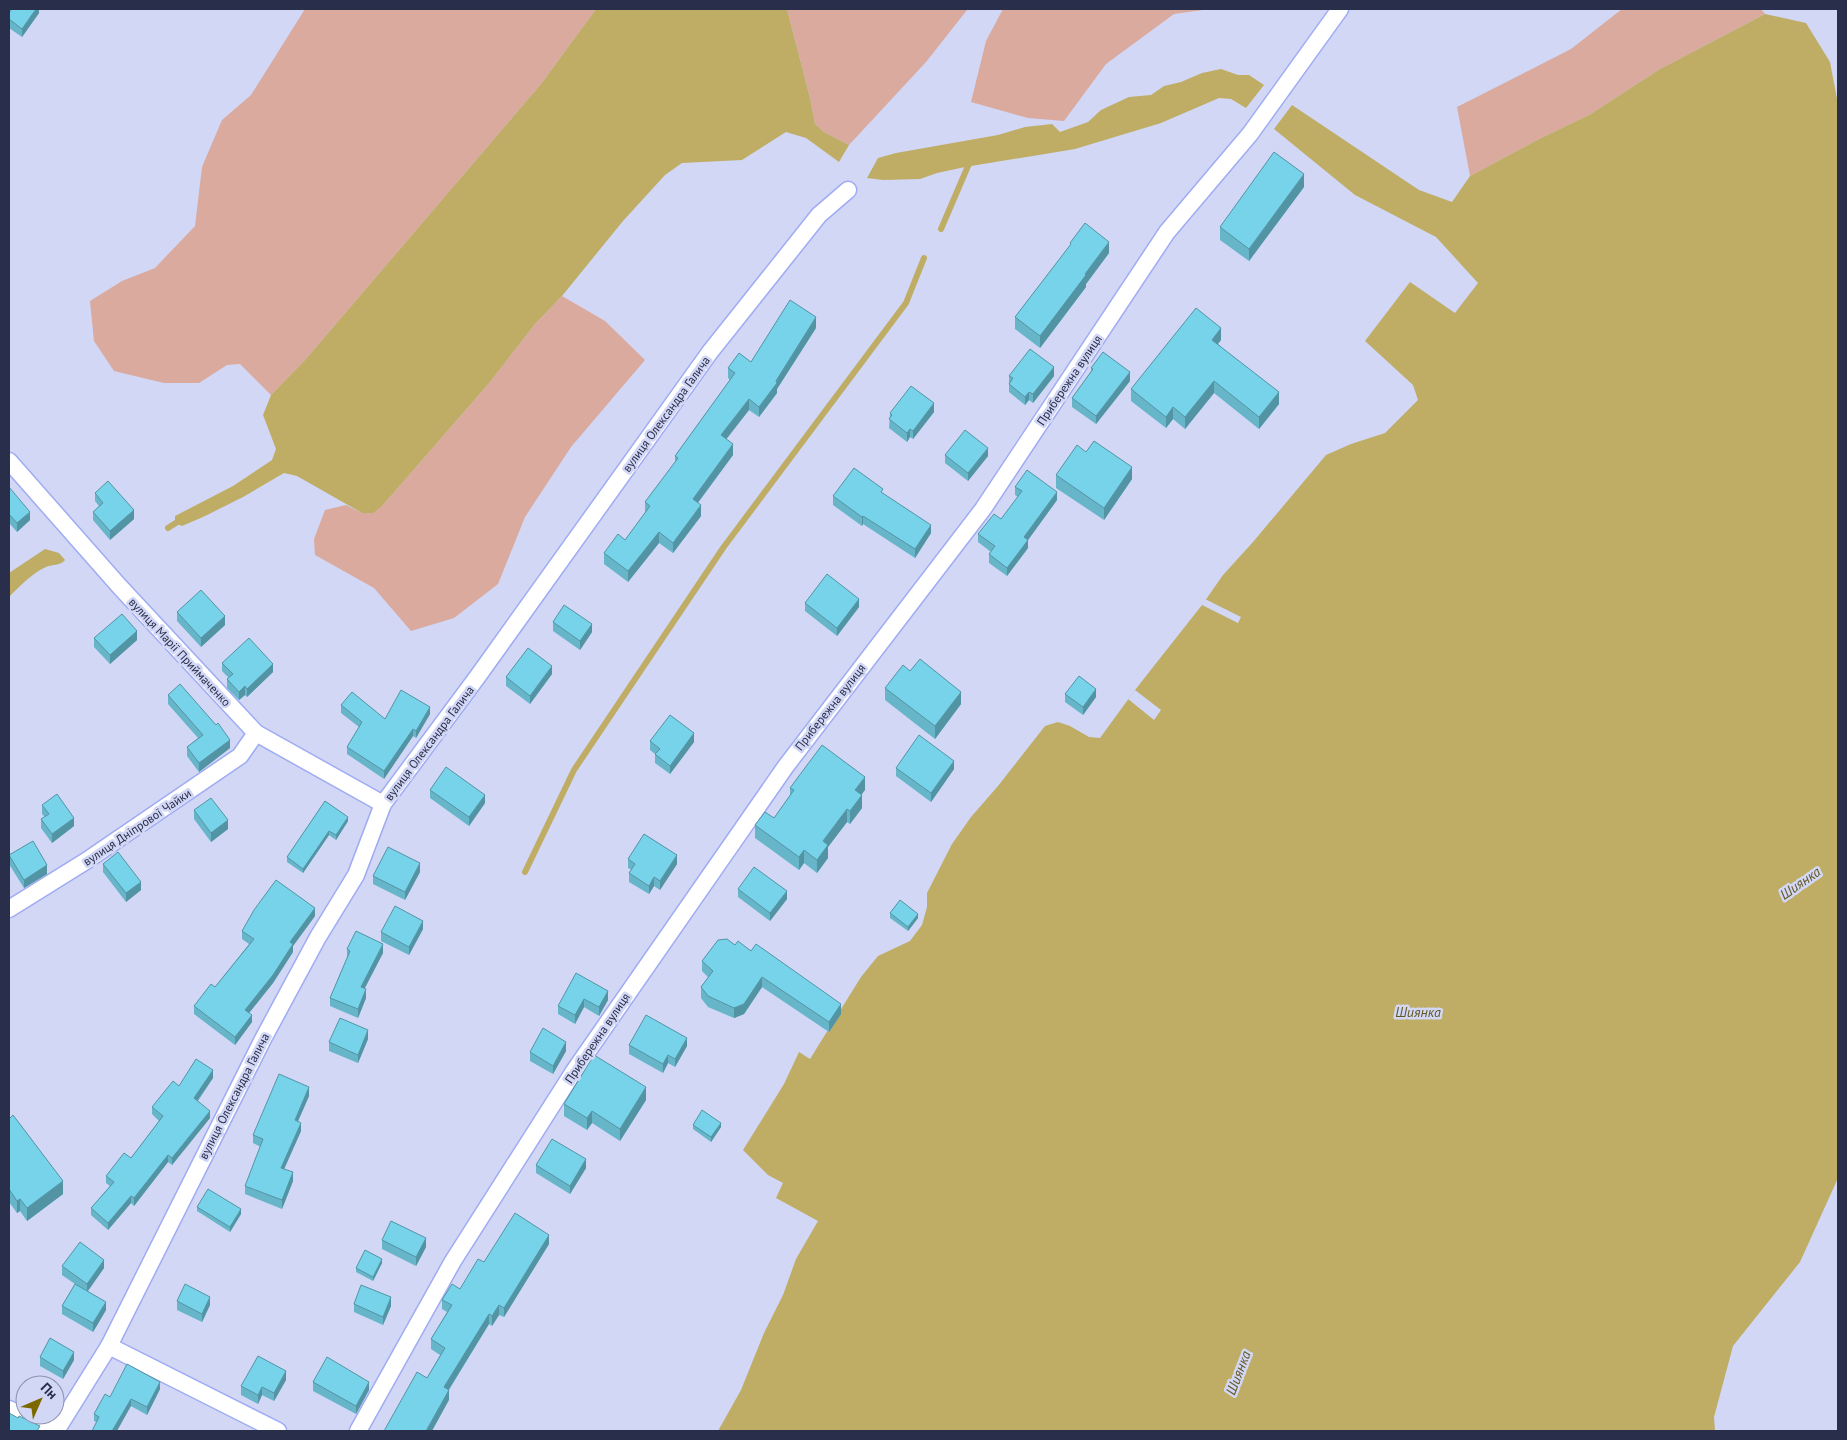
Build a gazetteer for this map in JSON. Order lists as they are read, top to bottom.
{
  "streets": {
    "street": [
      "Прибережна вулиця",
      "вулиця Олександра Галича",
      "вулиця Марії Приймаченко",
      "вулиця Дніпрової Чайки"
    ]
  },
  "crossings": [
    ["вулиця Олександра Галича", "вулиця Марії Приймаченко"],
    ["вулиця Марії Приймаченко", "вулиця Дніпрової Чайки"]
  ],
  "water": ["Шиянка"],
  "north": "top right"
}
